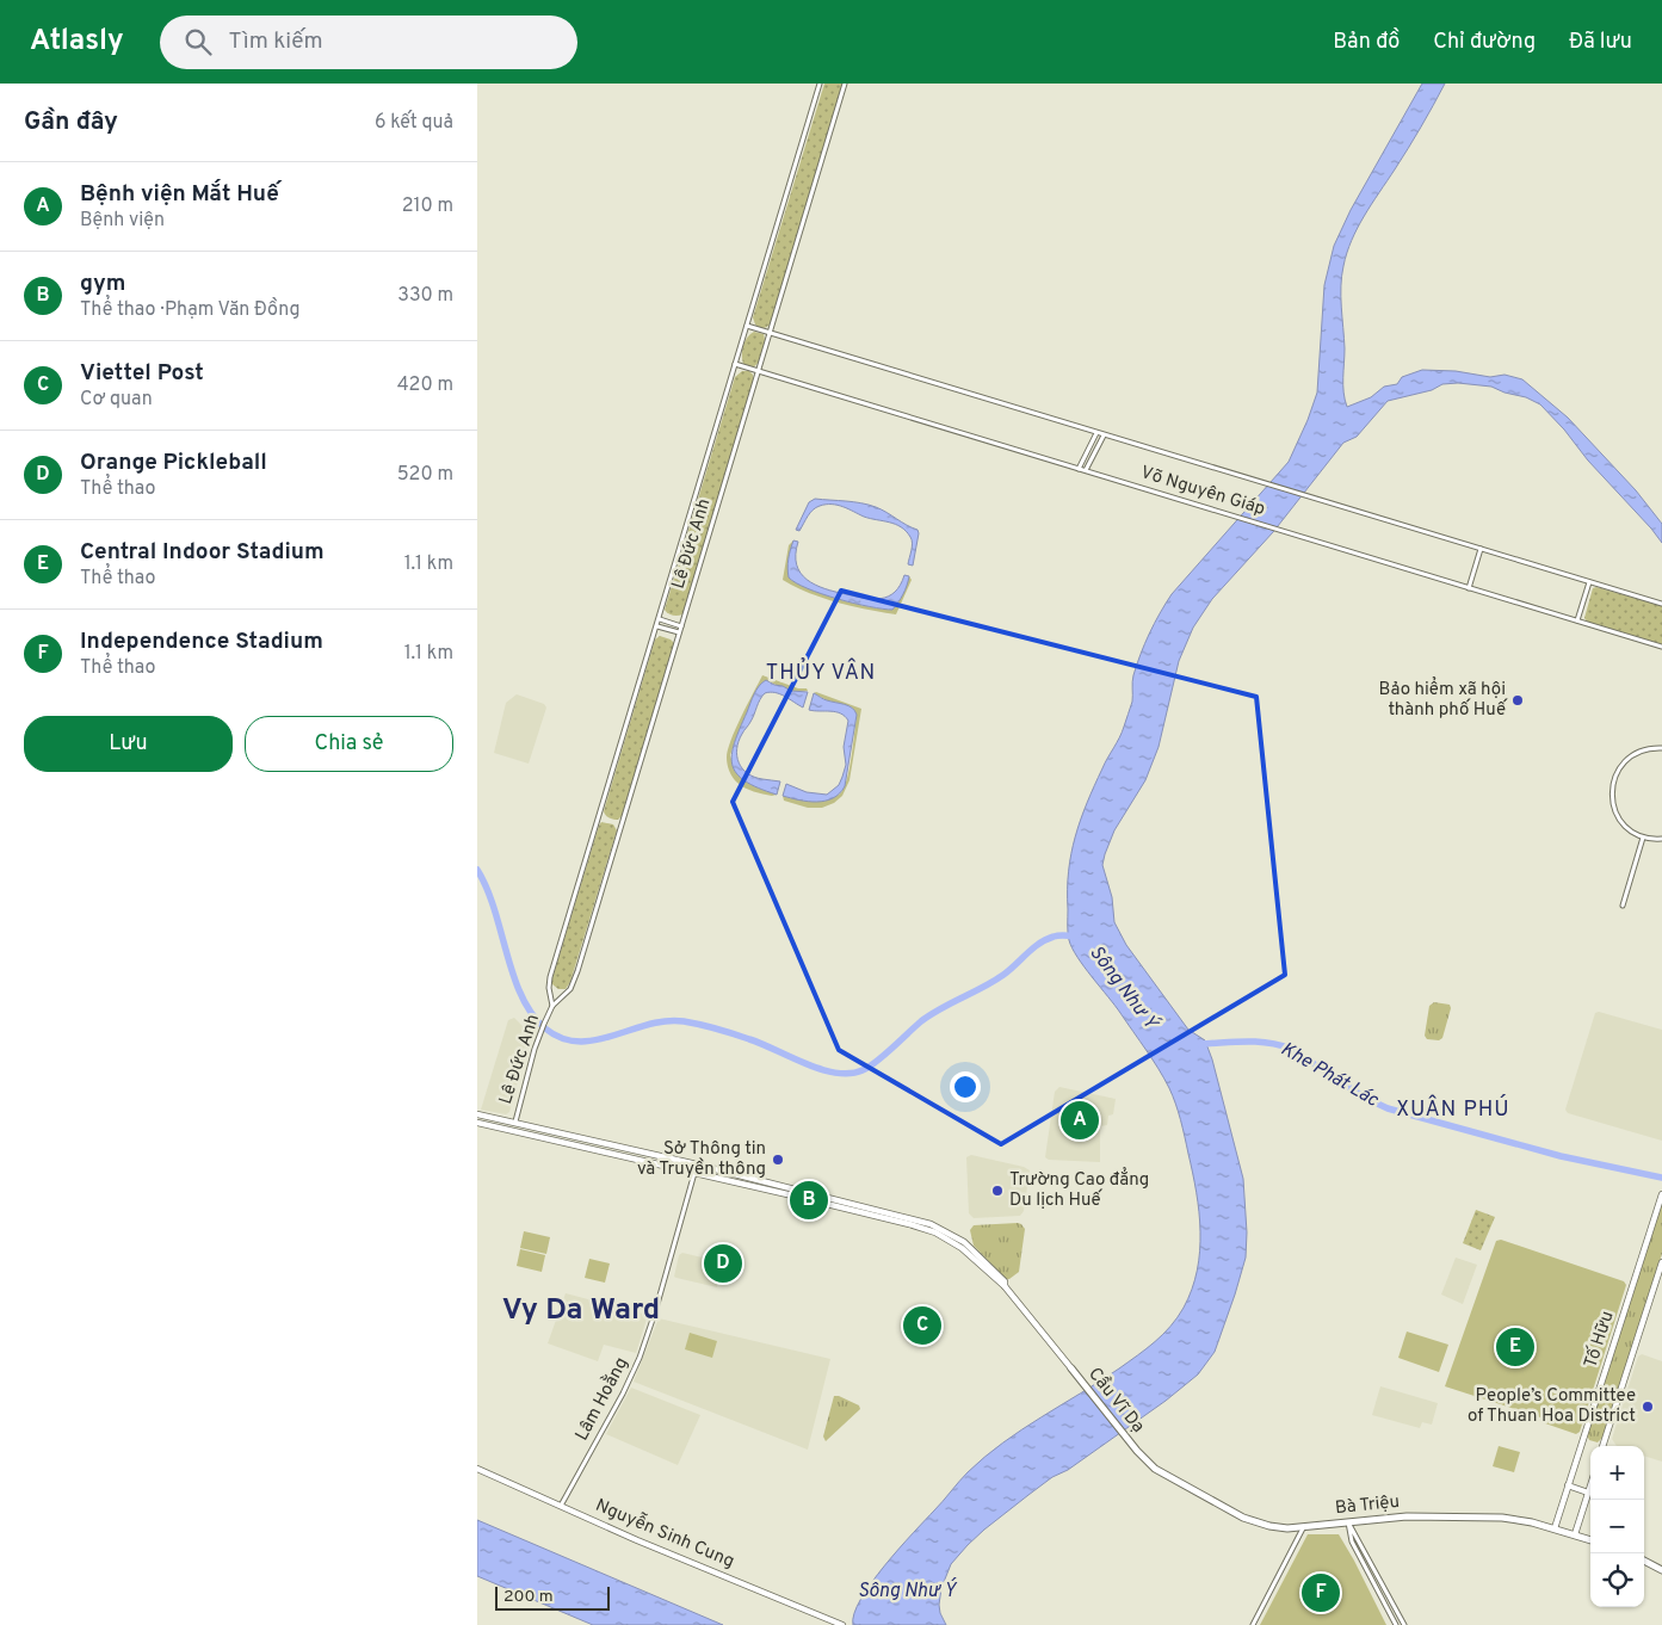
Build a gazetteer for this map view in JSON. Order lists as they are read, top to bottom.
{
  "streets": {
    "highway": ["Cầu Vĩ Dạ", "Bà Triệu"],
    "main road": ["Tố Hữu", "Nguyễn Sinh Cung"],
    "street": ["Võ Nguyên Giáp", "Lê Đức Anh", "Lâm Hoằng"]
  },
  "crossings": [
    ["Võ Nguyên Giáp", "Lê Đức Anh"],
    ["Tố Hữu", "Bà Triệu"],
    ["Lâm Hoằng", "Nguyễn Sinh Cung"],
    ["Cầu Vĩ Dạ", "Bà Triệu"]
  ],
  "districts": ["THỦY VÂN", "XUÂN PHÚ", "Vy Da Ward"],
  "water": ["Sông Như Ý", "Khe Phát Lác"],
  "places": [
    "Bảo hiểm xã hội thành phố Huế",
    "Sở Thông tin và Truyền thông",
    "Trường Cao đẳng Du lịch Huế",
    "People’s Committee of Thuan Hoa District"
  ],
  "scale_bar": "200 m",
  "page": {
    "header": "Atlasly",
    "search": "Tìm kiếm",
    "nav": ["Bản đồ", "Chỉ đường", "Đã lưu"],
    "heading": ["Gần đây", "6 kết quả"],
    "list": [
      {
        "mark": "A",
        "name": "Bệnh viện Mắt Huế",
        "note": "Bệnh viện",
        "value": "210 m"
      },
      {
        "mark": "B",
        "name": "gym",
        "note": "Thể thao · Phạm Văn Đồng",
        "value": "330 m"
      },
      {
        "mark": "C",
        "name": "Viettel Post",
        "note": "Cơ quan",
        "value": "420 m"
      },
      {
        "mark": "D",
        "name": "Orange Pickleball",
        "note": "Thể thao",
        "value": "520 m"
      },
      {
        "mark": "E",
        "name": "Central Indoor Stadium",
        "note": "Thể thao",
        "value": "1.1 km"
      },
      {
        "mark": "F",
        "name": "Independence Stadium",
        "note": "Thể thao",
        "value": "1.1 km"
      }
    ],
    "buttons": ["Lưu", "Chia sẻ"],
    "pins": [
      "A",
      "B",
      "D",
      "C",
      "E",
      "F"
    ],
    "map_buttons": ["+", "−"],
    "scale": "200 m"
  }
}
